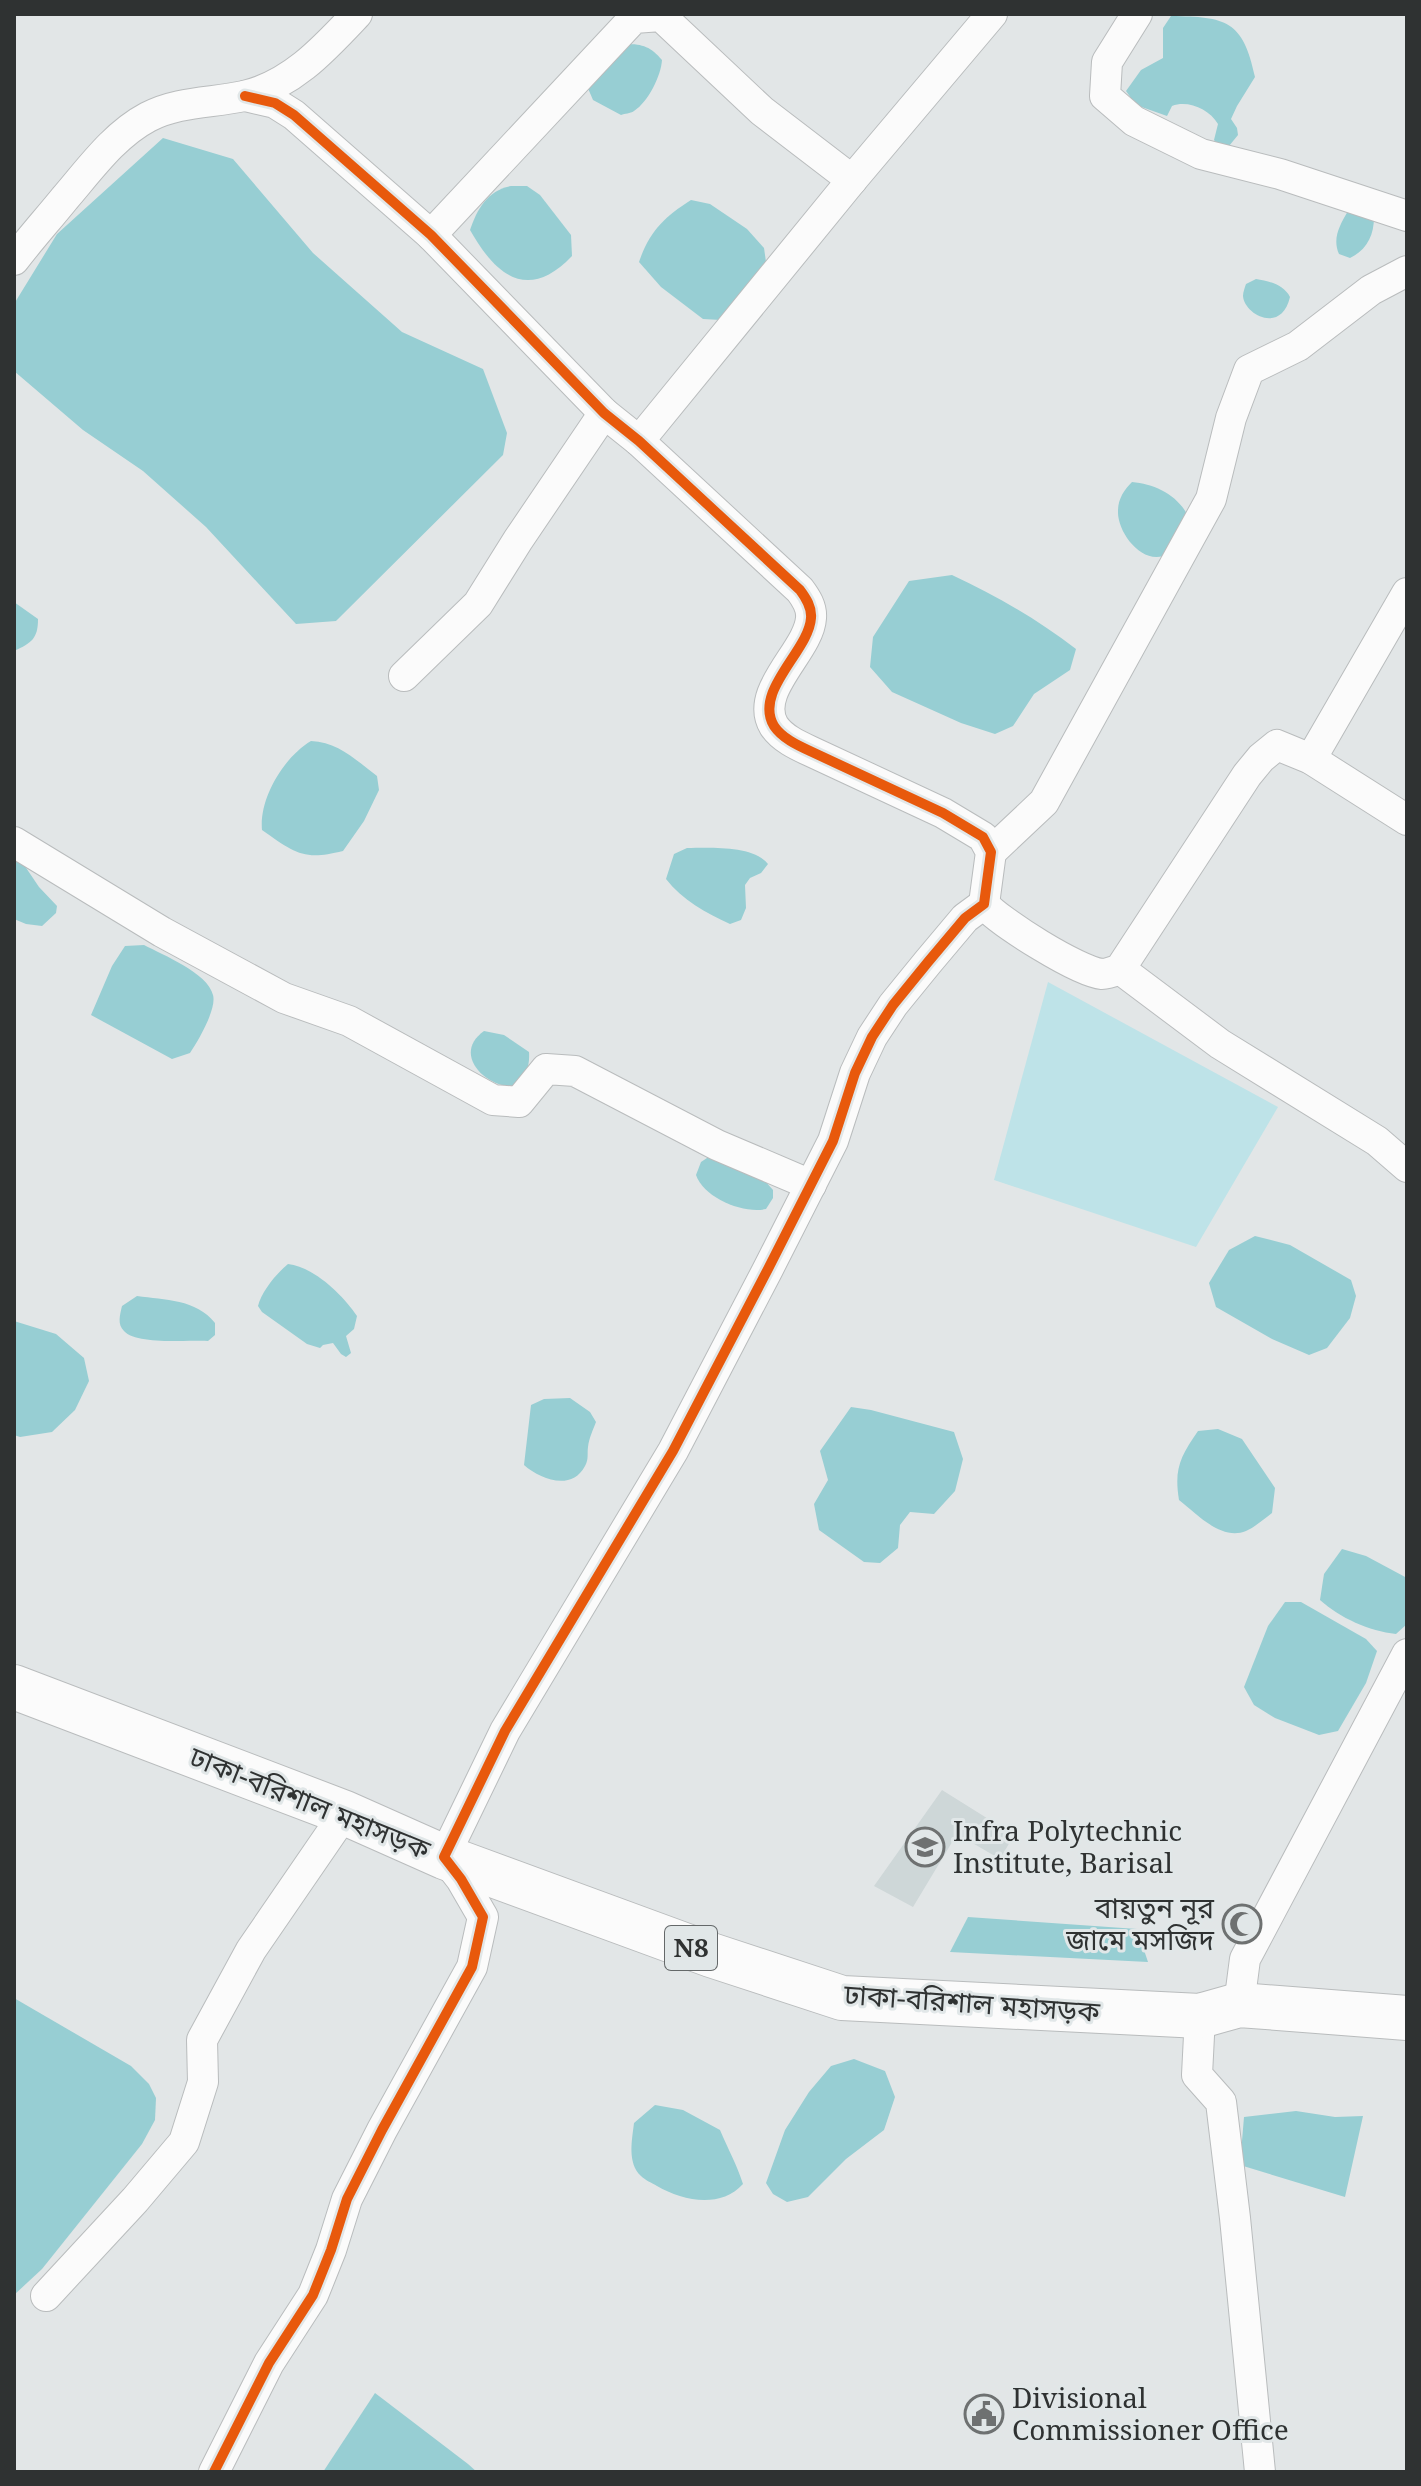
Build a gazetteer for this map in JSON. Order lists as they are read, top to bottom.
{
  "streets": {
    "highway": ["ঢাকা-বরিশাল মহাসড়ক", "N8"]
  },
  "places": {
    "school or university": ["Infra Polytechnic Institute, Barisal"],
    "mosque": ["বায়তুন নূর জামে মসজিদ"],
    "public building": ["Divisional Commissioner Office"]
  }
}
